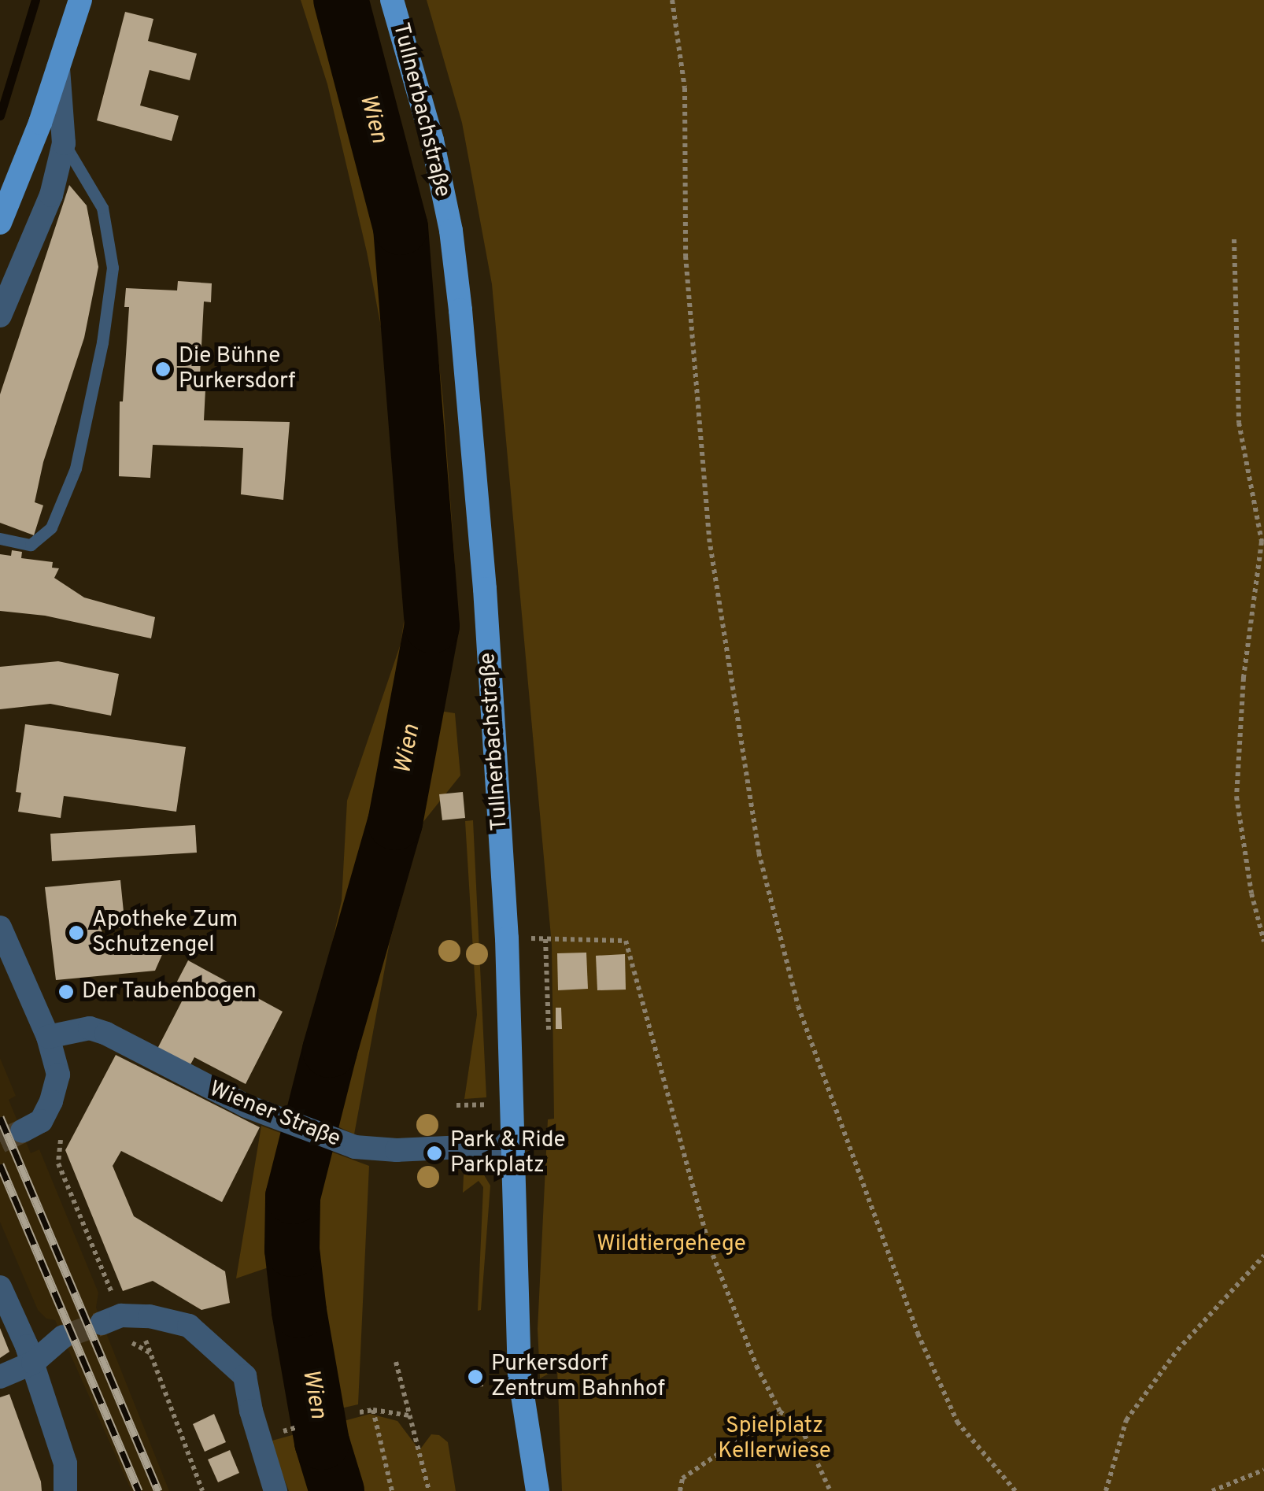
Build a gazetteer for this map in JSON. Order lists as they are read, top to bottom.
{
  "streets": {
    "main road": ["Tullnerbachstraße"],
    "street": ["Wiener Straße"]
  },
  "crossings": [
    ["Tullnerbachstraße", "Wiener Straße"]
  ],
  "water": ["Wien"],
  "parks": ["Wildtiergehege", "Spielplatz Kellerwiese"],
  "places": [
    "Die Bühne Purkersdorf",
    "Apotheke Zum Schutzengel",
    "Der Taubenbogen",
    "Park & Ride Parkplatz",
    "Purkersdorf Zentrum Bahnhof"
  ]
}
